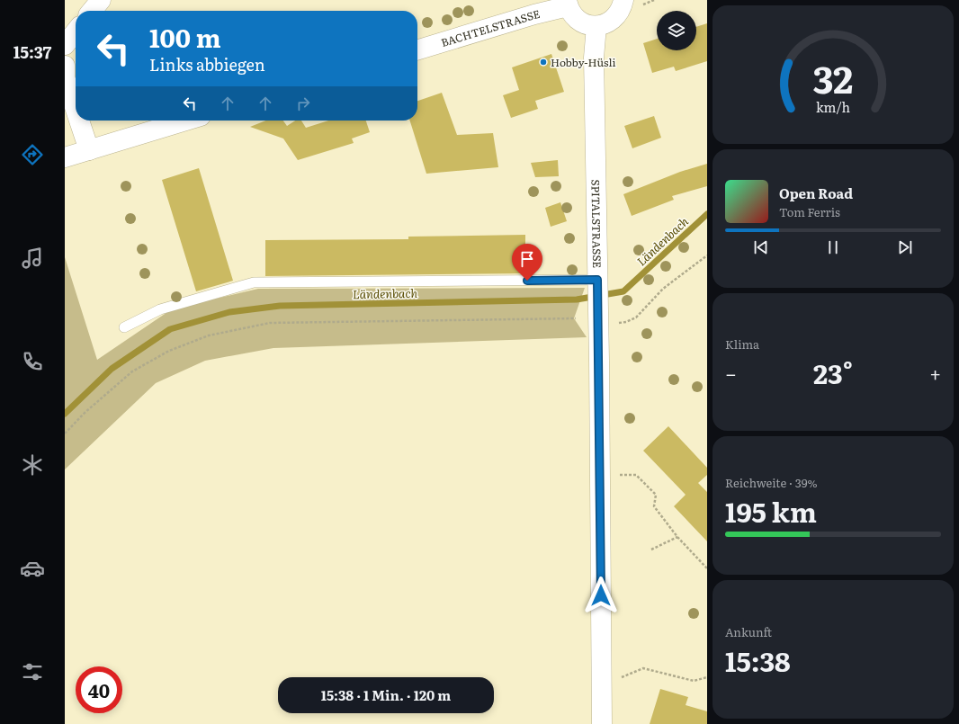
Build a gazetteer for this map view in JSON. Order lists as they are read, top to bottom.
{
  "streets": {
    "street": ["BACHTELSTRASSE", "SPITALSTRASSE"]
  },
  "water": ["Ländenbach"],
  "places": ["Hobby-Hüsli"],
  "page": {
    "tabs": "15:37",
    "turn": ["100 m", "Links abbiegen"],
    "song": ["Open Road", "Tom Ferris"],
    "tile": [
      "Klima",
      ["Reichweite · 39%", "195 km"],
      ["Ankunft", "15:38"]
    ],
    "heat": ["−", "23°", "+"],
    "limit": "40",
    "trip": "15:38 · 1 Min. · 120 m",
    "gauge": ["32", "km/h"]
  }
}
